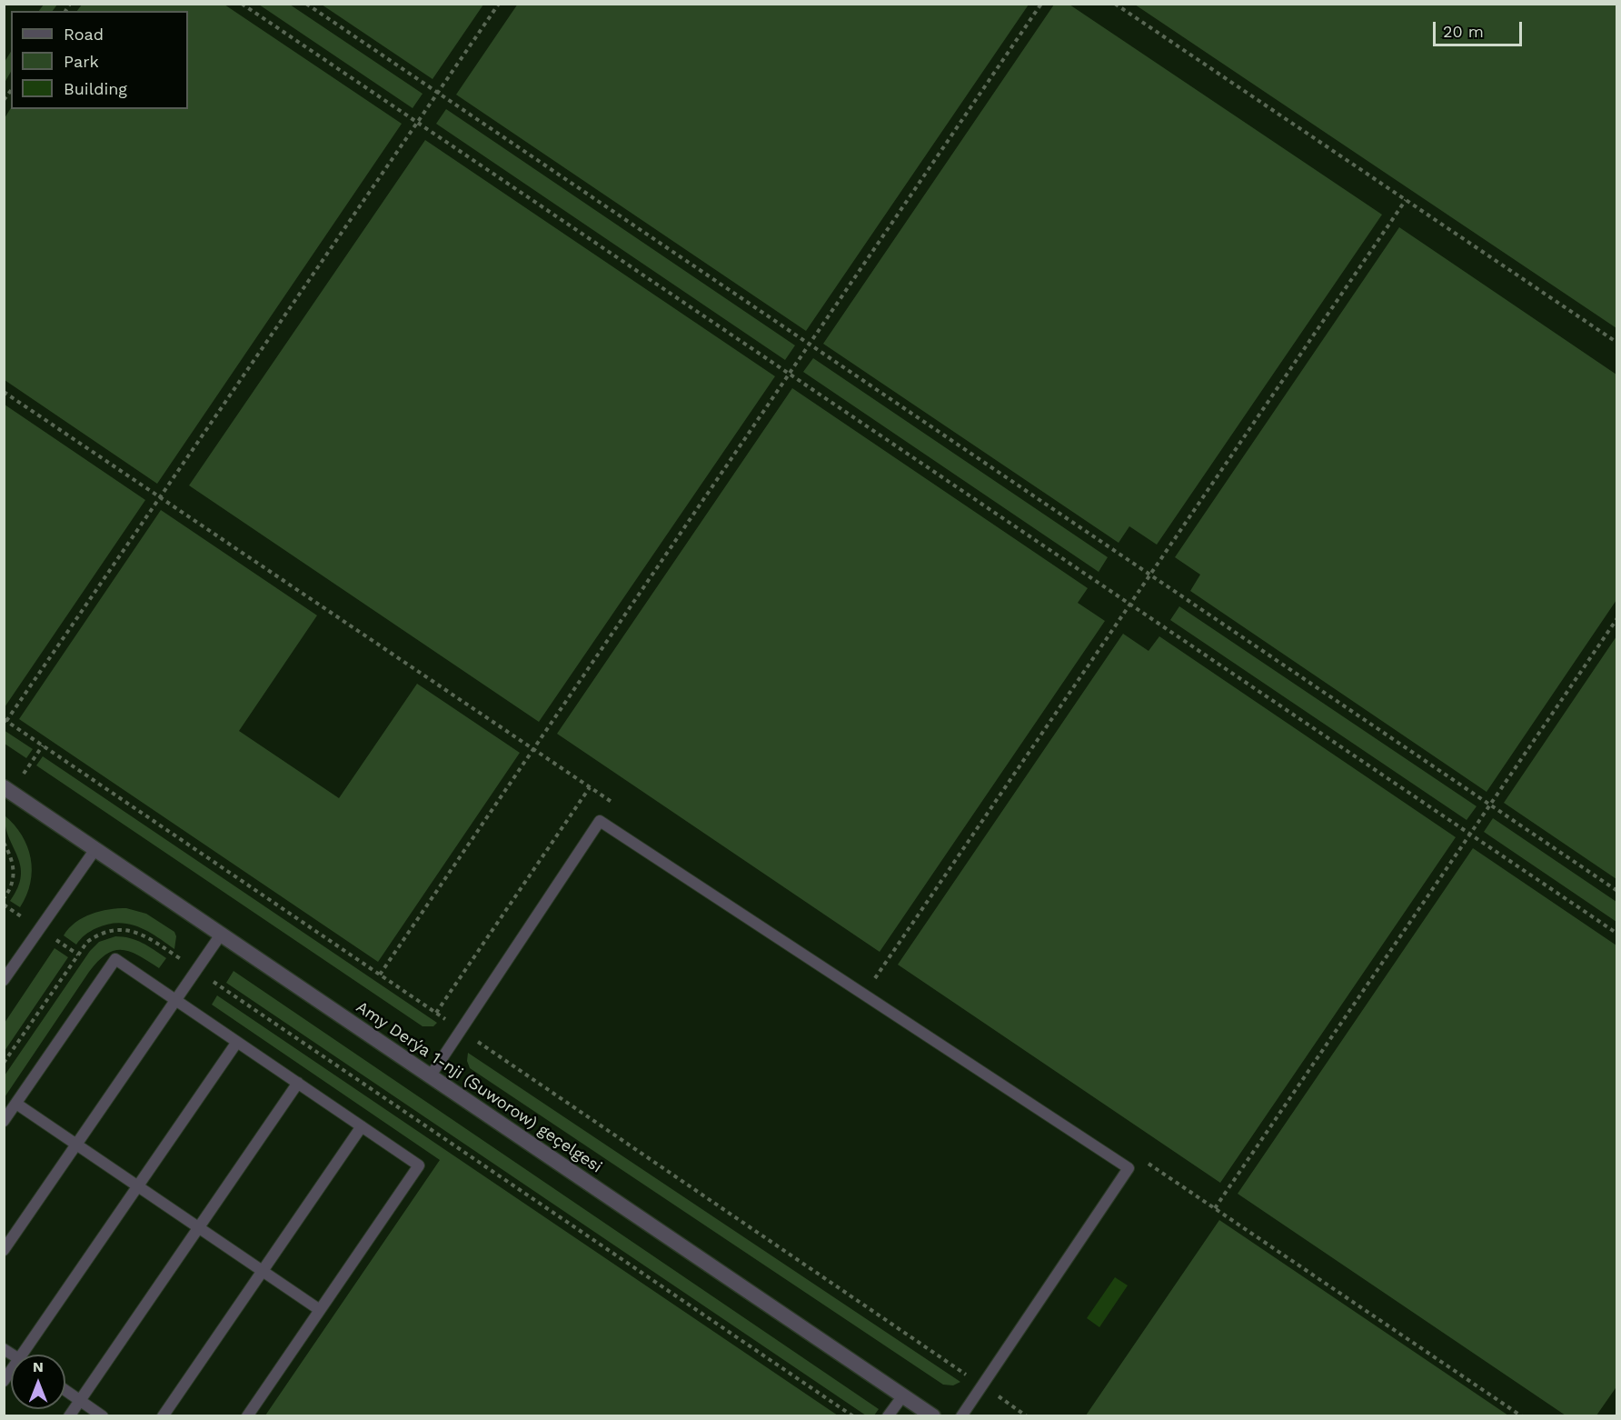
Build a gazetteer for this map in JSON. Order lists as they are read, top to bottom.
{
  "streets": {
    "street": ["Amy Derýa 1-nji (Suworow) geçelgesi"]
  },
  "legend": ["Road", "Park", "Building"],
  "scale_bar": "20 m",
  "north": "top"
}
